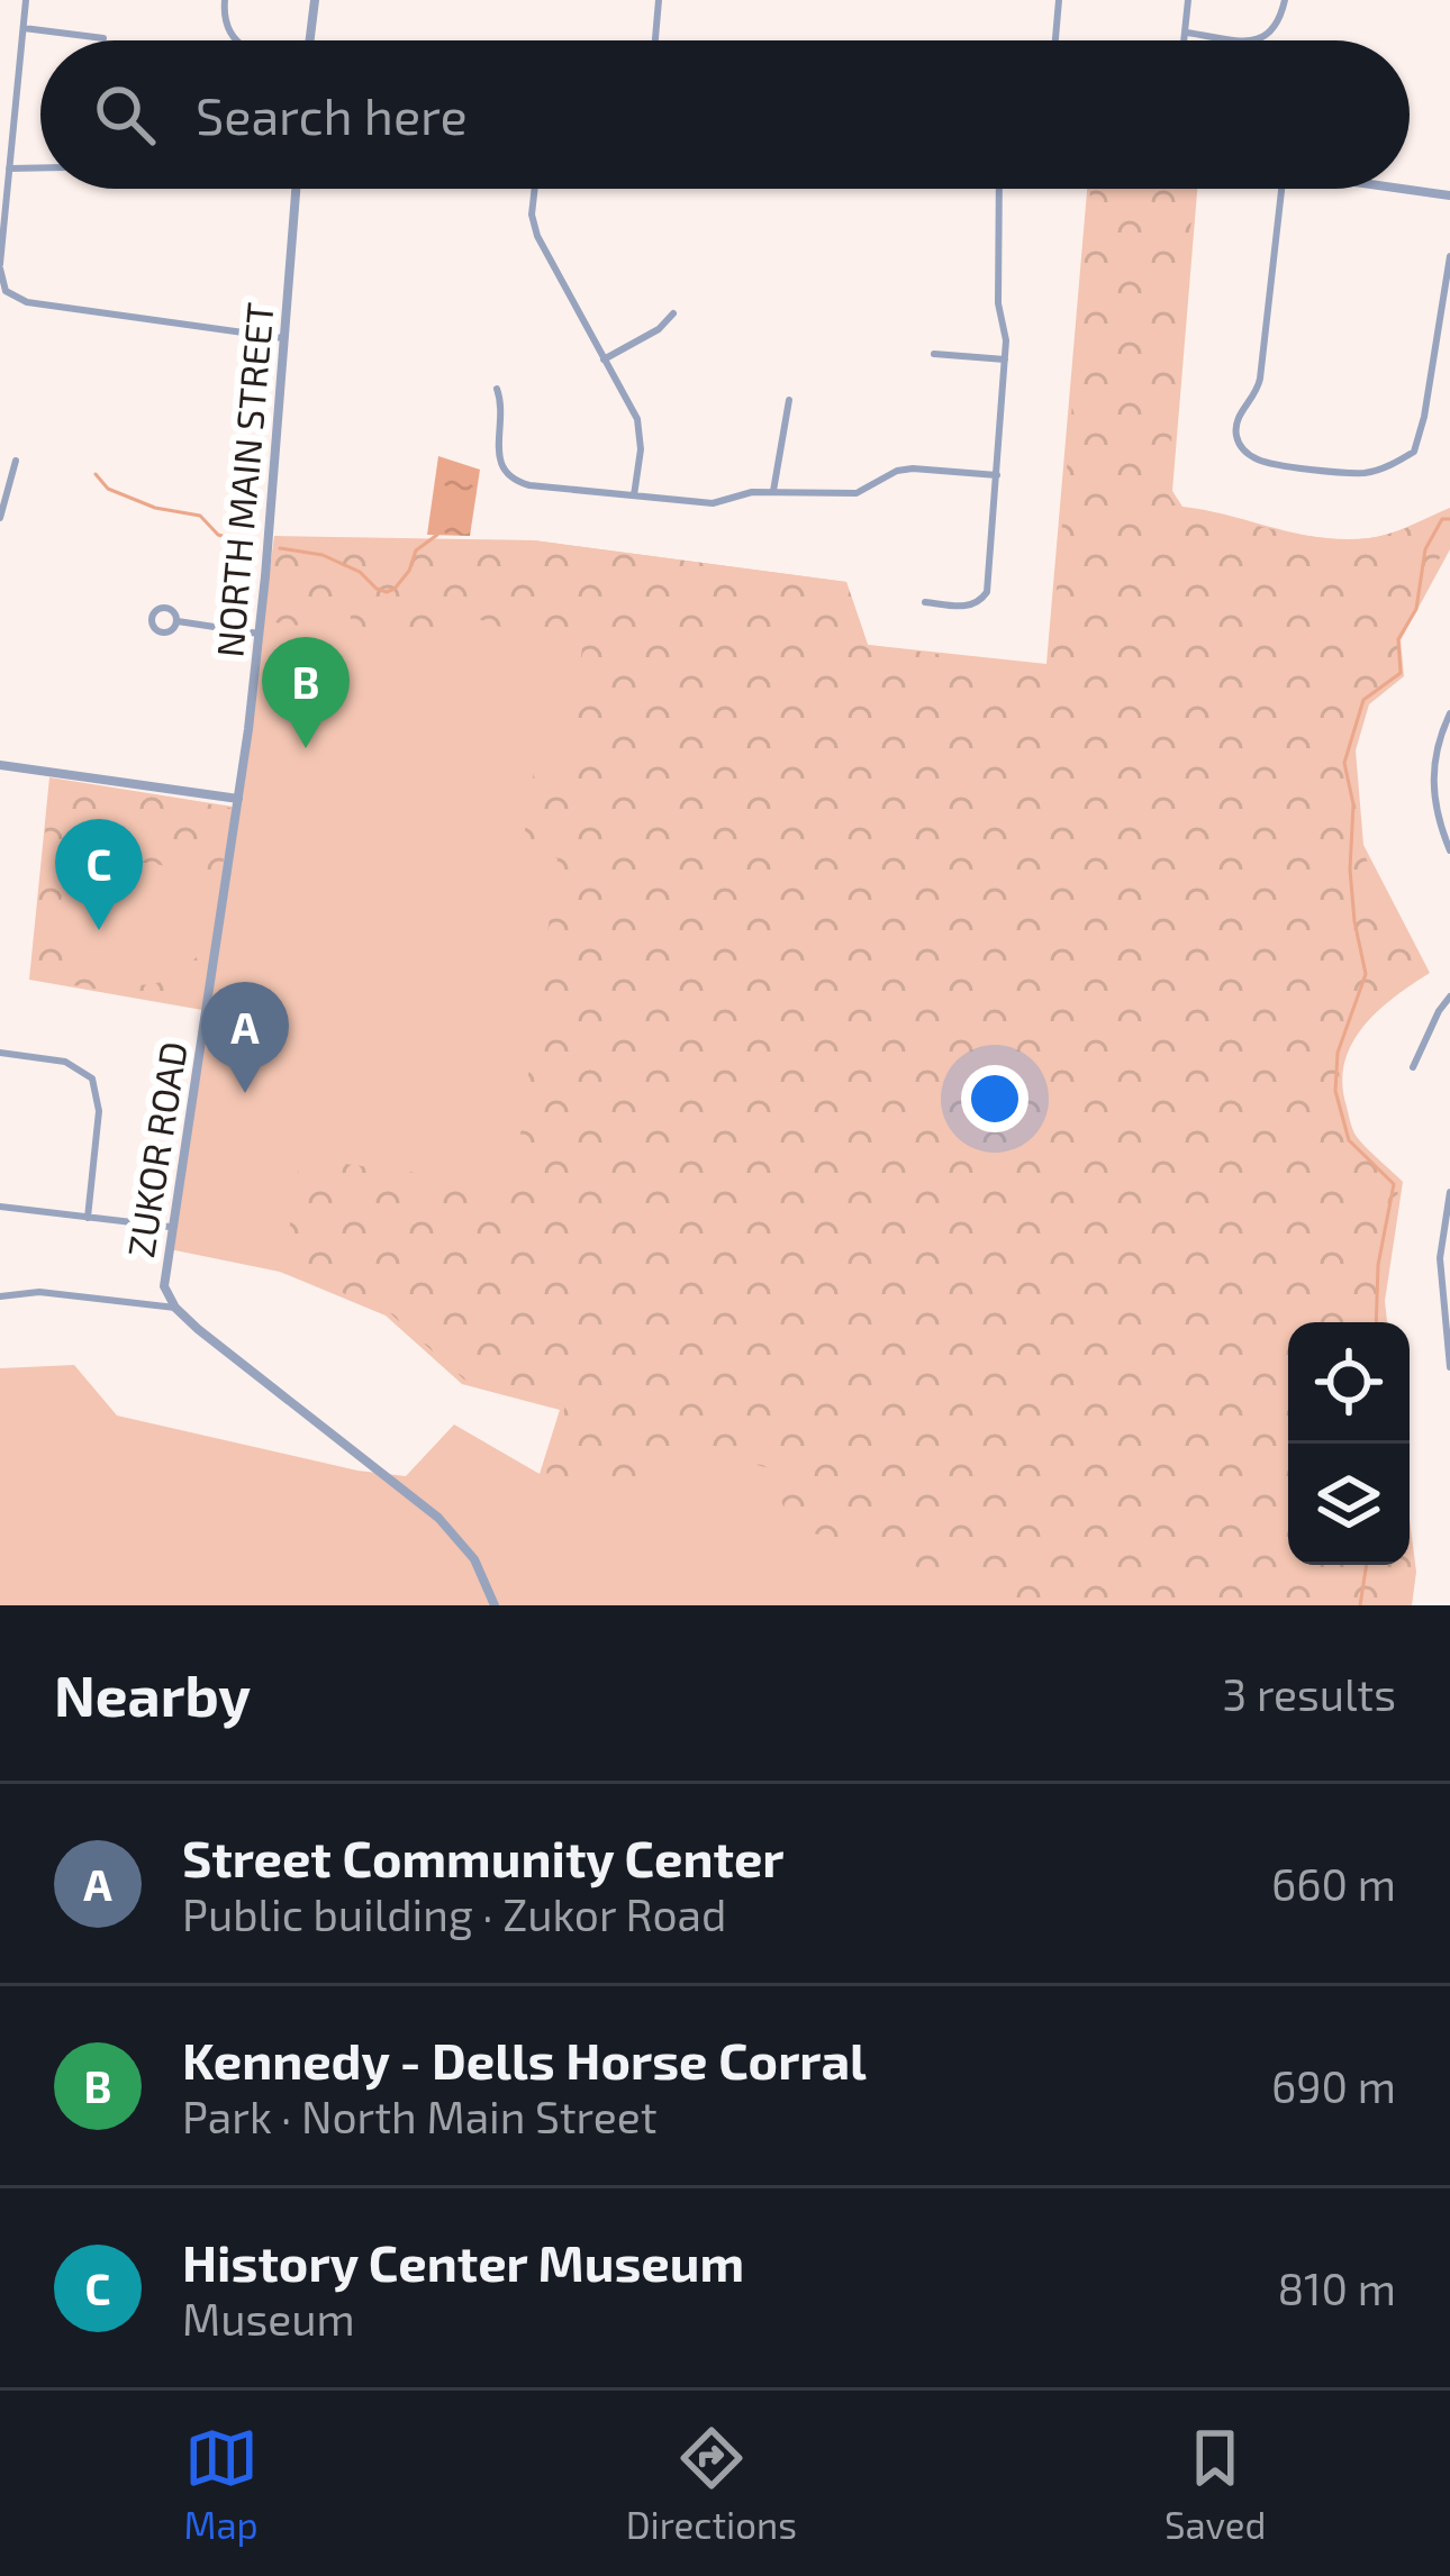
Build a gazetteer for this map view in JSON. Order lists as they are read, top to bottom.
{
  "streets": {
    "street": ["NORTH MAIN STREET", "ZUKOR ROAD"]
  },
  "crossings": [
    ["NORTH MAIN STREET", "ZUKOR ROAD"]
  ],
  "page": {
    "search": "Search here",
    "pins": ["B", "C", "A"],
    "heading": ["Nearby", "3 results"],
    "list": [
      {
        "mark": "A",
        "name": "Street Community Center",
        "note": "Public building · Zukor Road",
        "value": "660 m"
      },
      {
        "mark": "B",
        "name": "Kennedy - Dells Horse Corral",
        "note": "Park · North Main Street",
        "value": "690 m"
      },
      {
        "mark": "C",
        "name": "History Center Museum",
        "note": "Museum",
        "value": "810 m"
      }
    ],
    "nav": ["Map", "Directions", "Saved"]
  }
}
